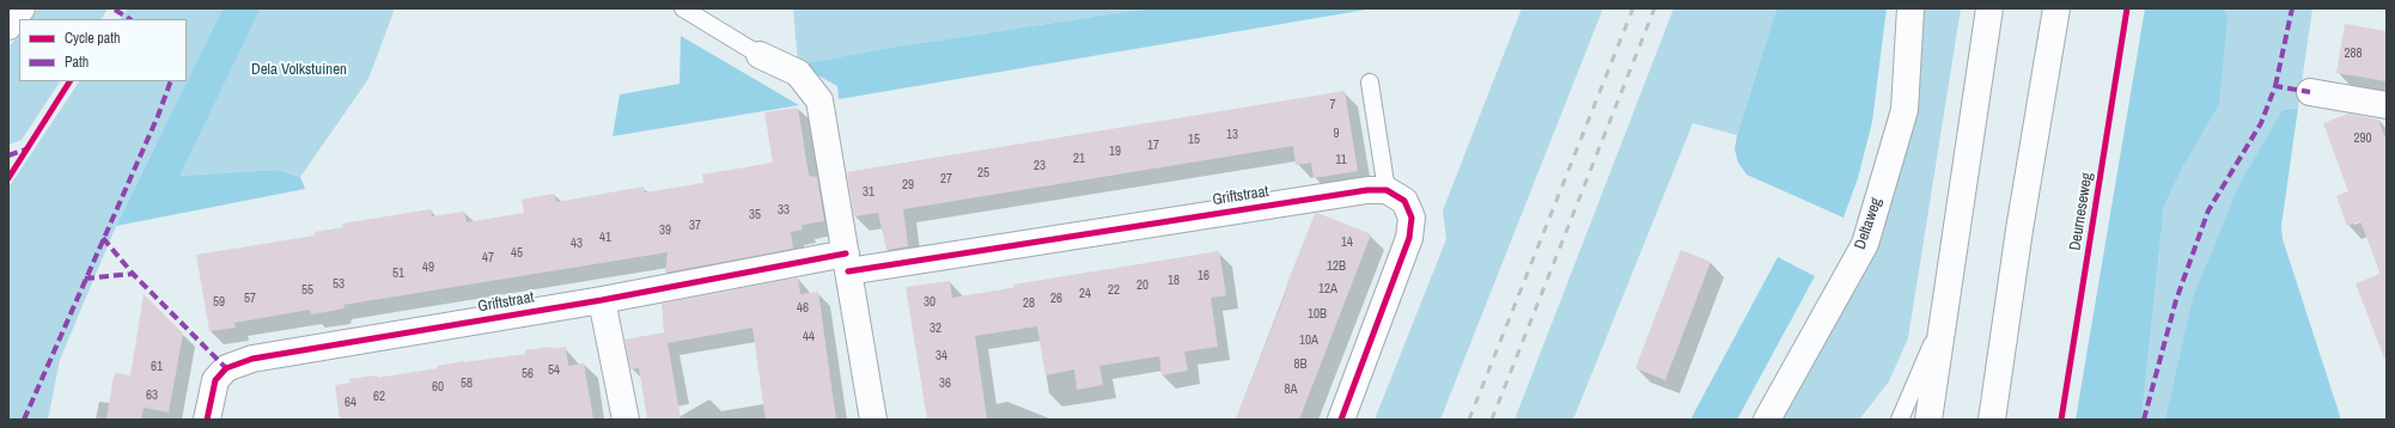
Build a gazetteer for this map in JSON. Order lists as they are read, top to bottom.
{
  "streets": {
    "street": ["Griftstraat", "Deltaweg"],
    "cycle path": ["Deurneseweg"]
  },
  "parks": ["Dela Volkstuinen"],
  "house_numbers": [
    "288",
    "7",
    "9",
    "13",
    "290",
    "15",
    "17",
    "19",
    "21",
    "11",
    "23",
    "25",
    "27",
    "29",
    "31",
    "33",
    "35",
    "37",
    "39",
    "41",
    "14",
    "43",
    "45",
    "47",
    "12B",
    "49",
    "51",
    "16",
    "18",
    "53",
    "20",
    "12A",
    "55",
    "22",
    "24",
    "57",
    "26",
    "59",
    "30",
    "28",
    "46",
    "10B",
    "32",
    "44",
    "10A",
    "34",
    "8B",
    "61",
    "54",
    "56",
    "58",
    "36",
    "60",
    "8A",
    "63",
    "62",
    "64"
  ],
  "legend": ["Cycle path", "Path"]
}
